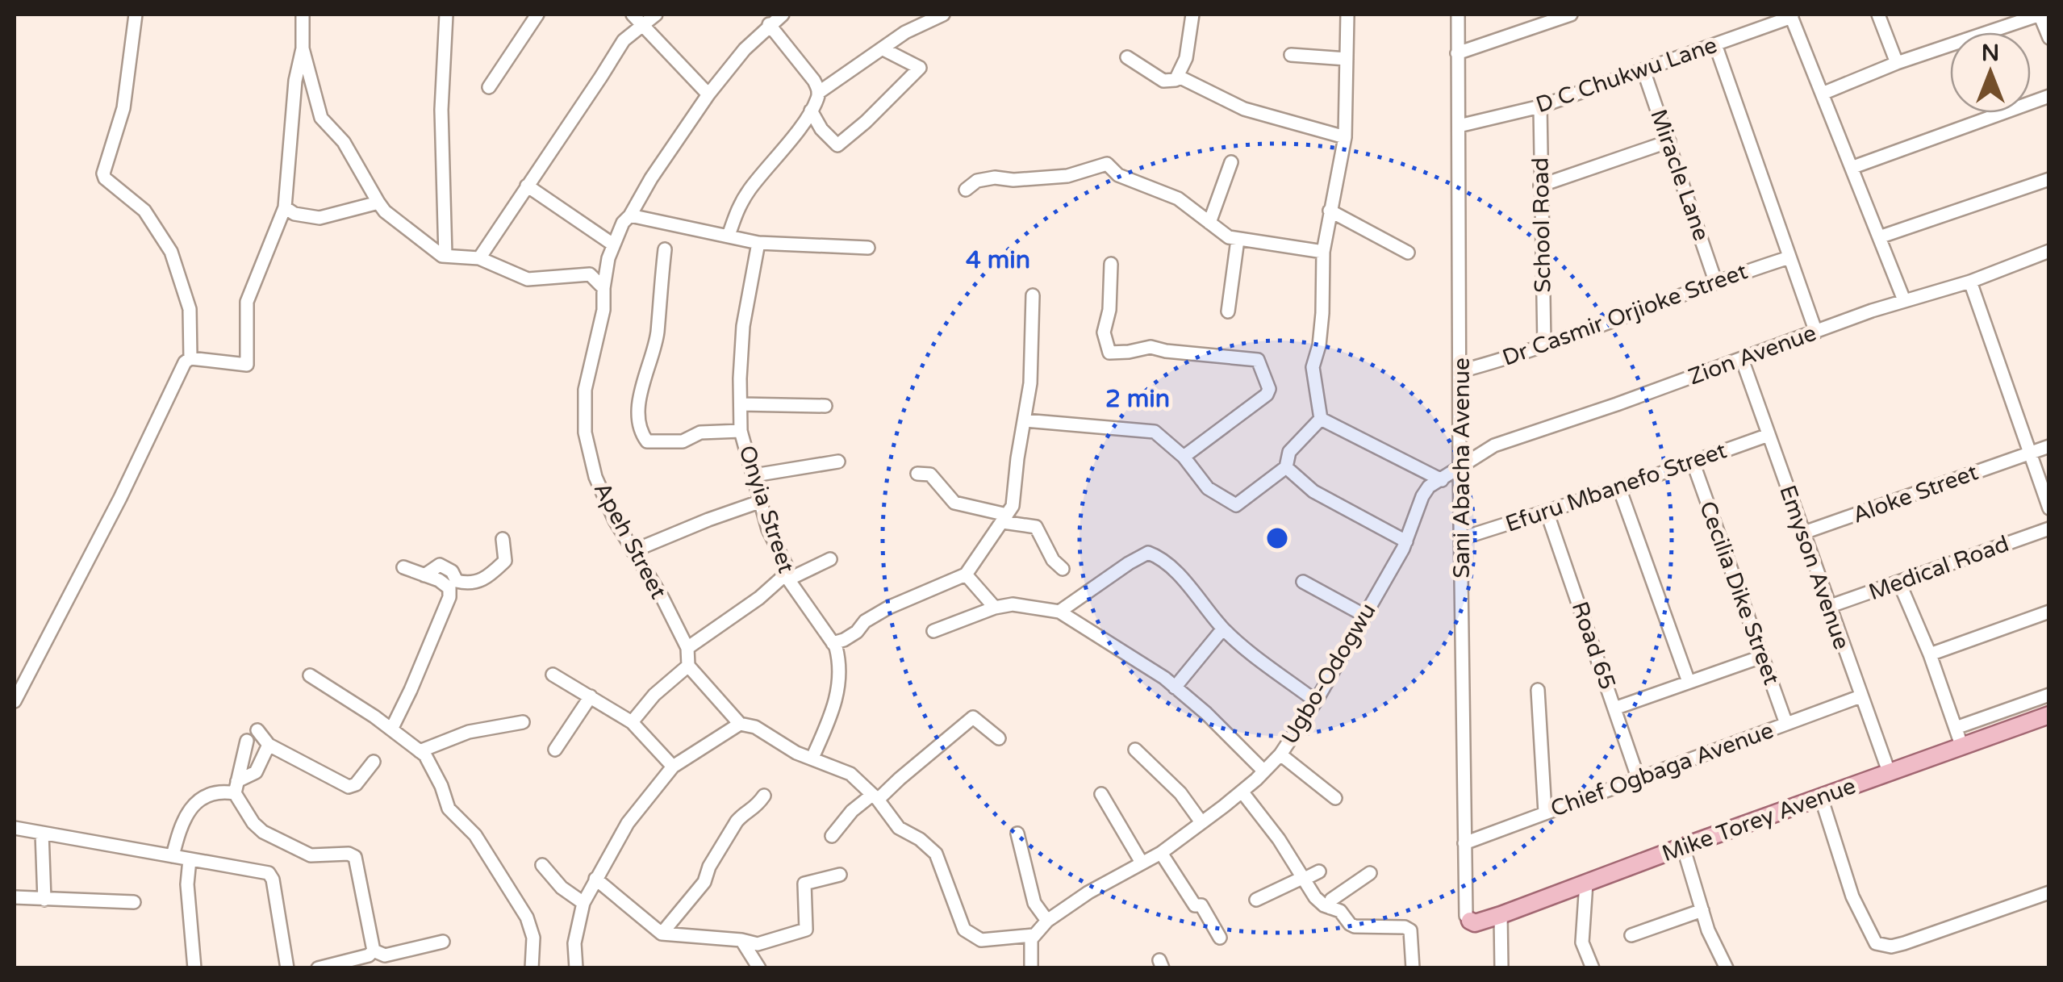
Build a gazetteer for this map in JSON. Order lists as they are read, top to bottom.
{
  "streets": {
    "main road": ["Mike Torey Avenue"],
    "street": [
      "D C Chukwu Lane",
      "Miracle Lane",
      "School Road",
      "Dr Casmir Orjioke Street",
      "Zion Avenue",
      "Sani Abacha Avenue",
      "Efuru Mbanefo Street",
      "Aloke Street",
      "Onyia Street",
      "Apeh Street",
      "Emyson Avenue",
      "Medical Road",
      "Cecilia Dike Street",
      "Road 65",
      "Ugbo-Odogwu",
      "Chief Ogbaga Avenue"
    ]
  },
  "crossings": [
    ["D C Chukwu Lane", "Miracle Lane"],
    ["D C Chukwu Lane", "School Road"],
    ["D C Chukwu Lane", "Sani Abacha Avenue"],
    ["Miracle Lane", "Dr Casmir Orjioke Street"],
    ["School Road", "Dr Casmir Orjioke Street"],
    ["Dr Casmir Orjioke Street", "Sani Abacha Avenue"],
    ["Zion Avenue", "Sani Abacha Avenue"],
    ["Zion Avenue", "Emyson Avenue"],
    ["Zion Avenue", "Ugbo-Odogwu"],
    ["Sani Abacha Avenue", "Efuru Mbanefo Street"],
    ["Sani Abacha Avenue", "Ugbo-Odogwu"],
    ["Sani Abacha Avenue", "Chief Ogbaga Avenue"],
    ["Sani Abacha Avenue", "Mike Torey Avenue"],
    ["Efuru Mbanefo Street", "Emyson Avenue"],
    ["Efuru Mbanefo Street", "Cecilia Dike Street"],
    ["Efuru Mbanefo Street", "Road 65"],
    ["Aloke Street", "Emyson Avenue"],
    ["Emyson Avenue", "Medical Road"],
    ["Emyson Avenue", "Chief Ogbaga Avenue"],
    ["Emyson Avenue", "Mike Torey Avenue"],
    ["Cecilia Dike Street", "Chief Ogbaga Avenue"],
    ["Road 65", "Chief Ogbaga Avenue"]
  ],
  "north": "top",
  "rings": ["4 min", "2 min"]
}
